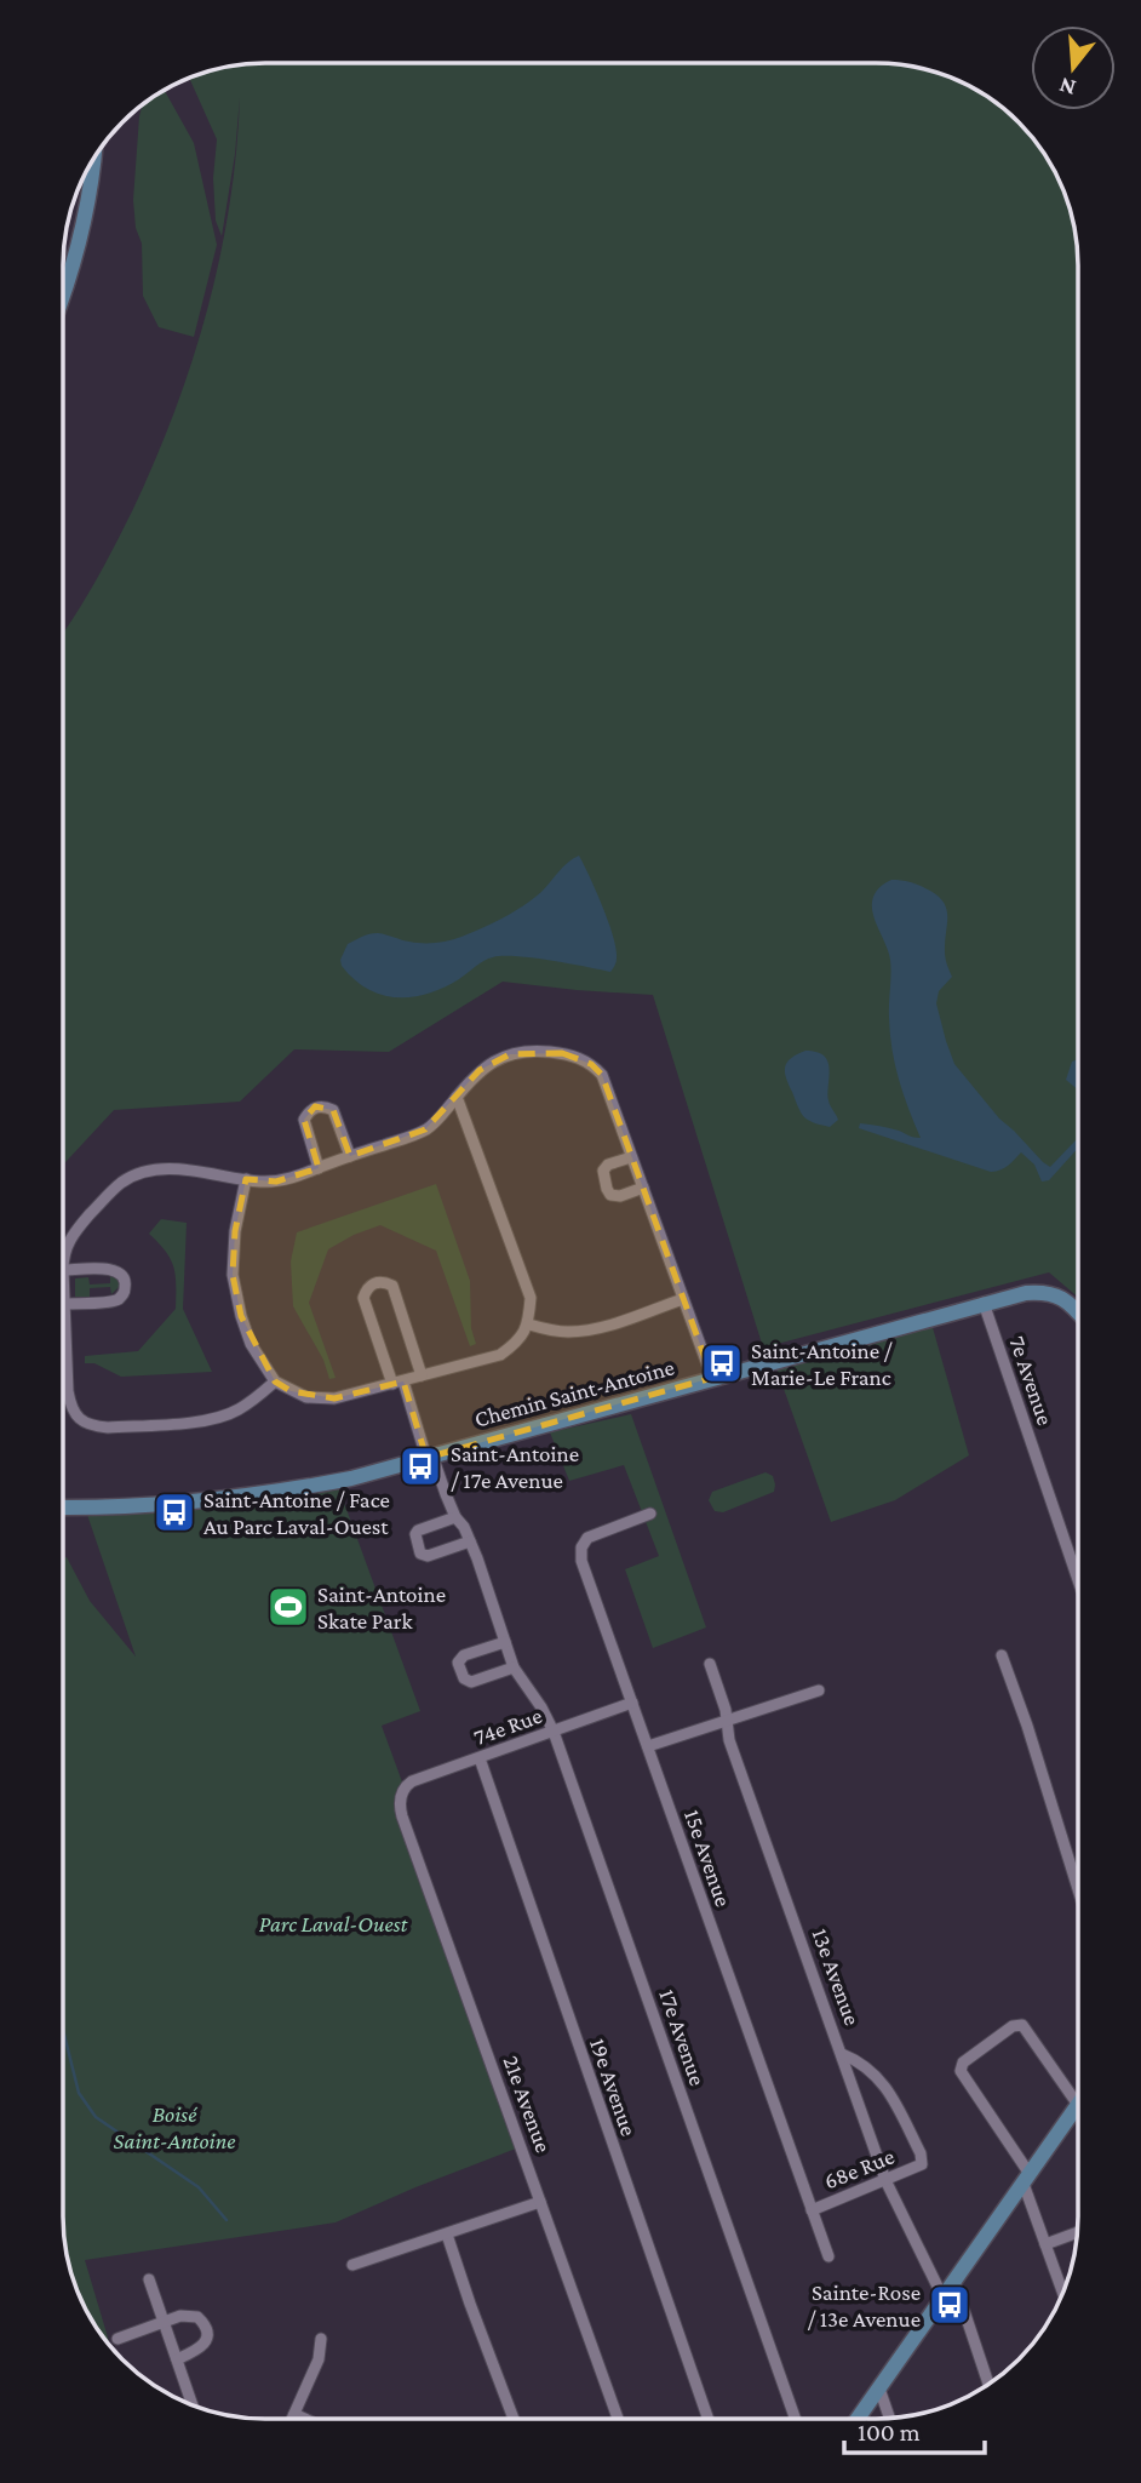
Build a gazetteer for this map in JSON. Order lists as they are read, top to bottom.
{
  "streets": {
    "street": [
      "7e Avenue",
      "Chemin Saint-Antoine",
      "74e Rue",
      "15e Avenue",
      "13e Avenue",
      "17e Avenue",
      "19e Avenue",
      "21e Avenue",
      "68e Rue"
    ]
  },
  "crossings": [
    ["7e Avenue", "Chemin Saint-Antoine"],
    ["Chemin Saint-Antoine", "17e Avenue"],
    ["74e Rue", "15e Avenue"],
    ["74e Rue", "17e Avenue"],
    ["74e Rue", "19e Avenue"],
    ["74e Rue", "21e Avenue"],
    ["15e Avenue", "68e Rue"],
    ["13e Avenue", "68e Rue"]
  ],
  "parks": ["Parc Laval-Ouest", "Boisé Saint-Antoine"],
  "places": {
    "bus stop": [
      "Saint-Antoine / Marie-Le Franc",
      "Saint-Antoine / 17e Avenue",
      "Saint-Antoine / Face Au Parc Laval-Ouest",
      "Sainte-Rose / 13e Avenue"
    ],
    "sports": ["Saint-Antoine Skate Park"]
  },
  "scale_bar": "100 m",
  "north": "bottom"
}
